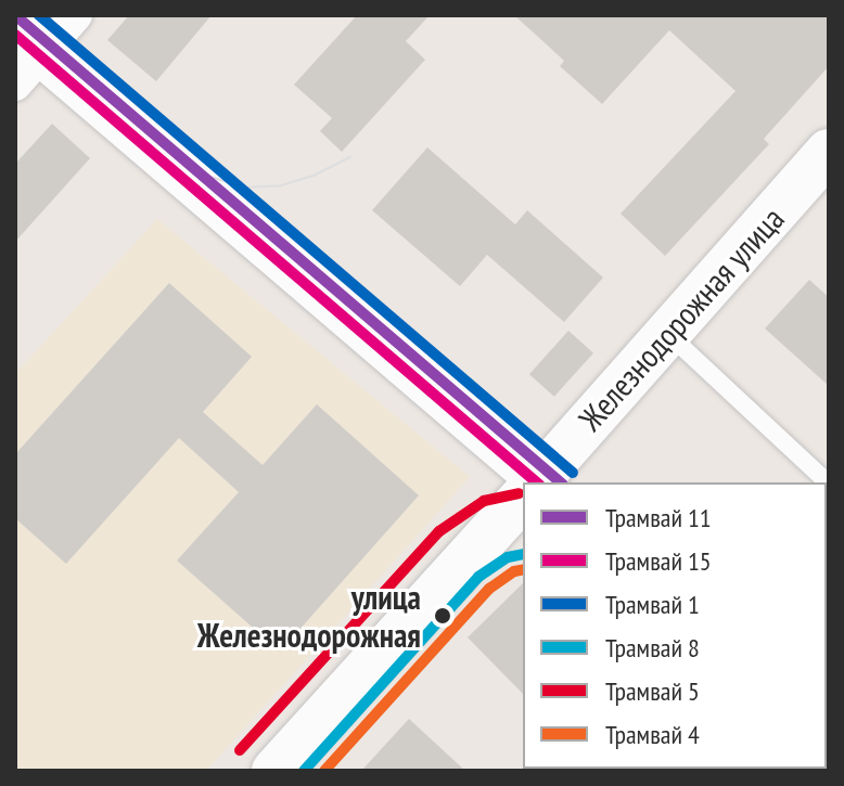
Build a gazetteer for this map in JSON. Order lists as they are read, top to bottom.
{
  "streets": {
    "street": ["Железнодорожная улица"]
  },
  "places": ["улица Железнодорожная"],
  "lines": [
    "tram line 11",
    "tram line 1",
    "tram line 15",
    "tram line 5",
    "tram line 8",
    "tram line 4"
  ],
  "legend": [
    "Трамвай 11",
    "Трамвай 15",
    "Трамвай 1",
    "Трамвай 8",
    "Трамвай 5",
    "Трамвай 4"
  ]
}
